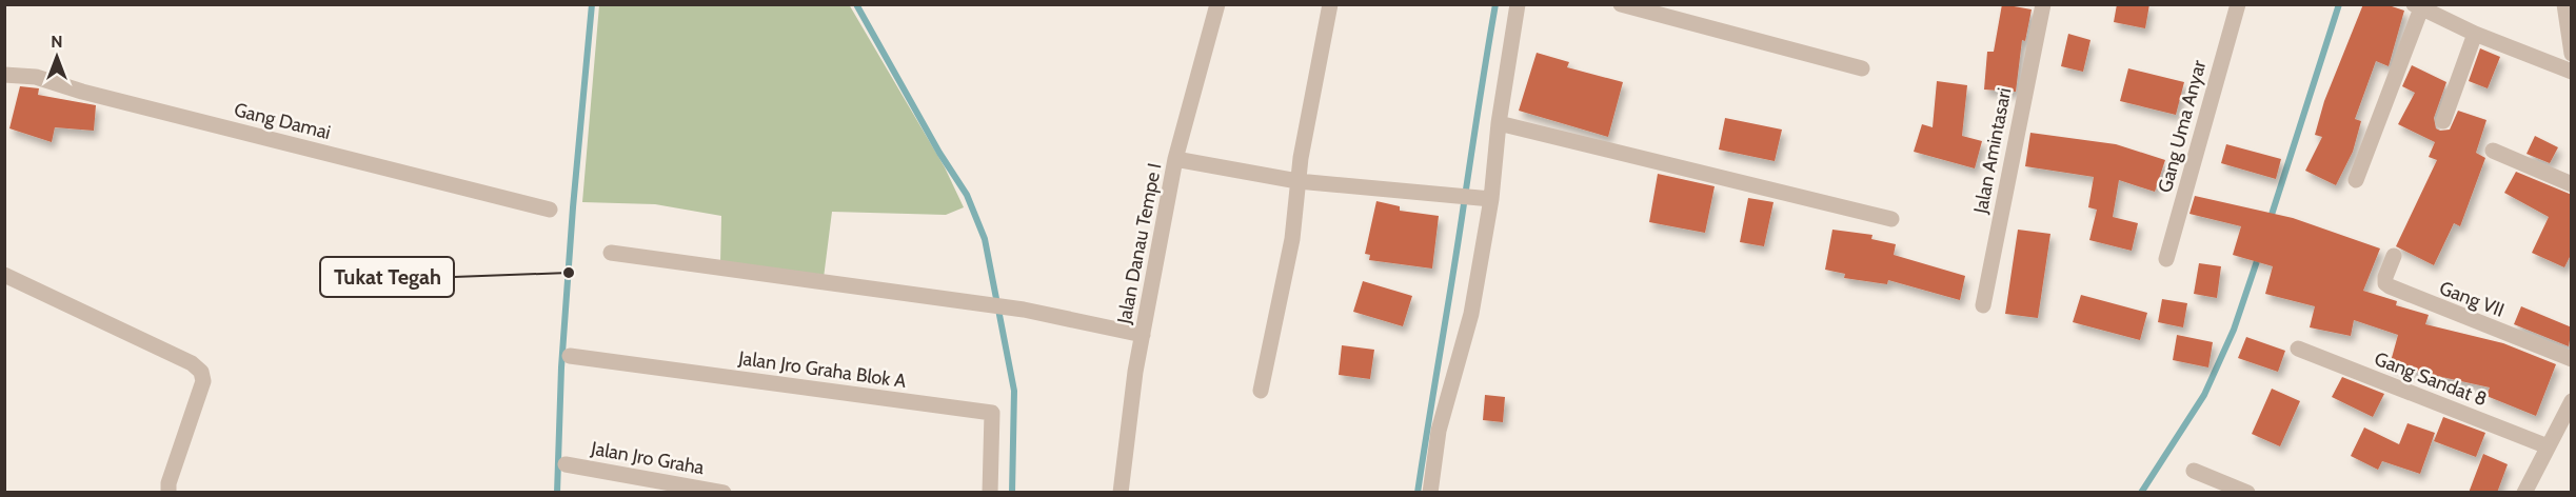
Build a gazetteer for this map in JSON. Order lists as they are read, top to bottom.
{
  "streets": {
    "street": [
      "Gang Damai",
      "Gang Uma Anyar",
      "Jalan Amintasari",
      "Jalan Danau Tempe I",
      "Gang VII",
      "Jalan Jro Graha Blok A",
      "Gang Sandat 8",
      "Jalan Jro Graha"
    ]
  },
  "places": ["Tukat Tegah"],
  "north": "top"
}
